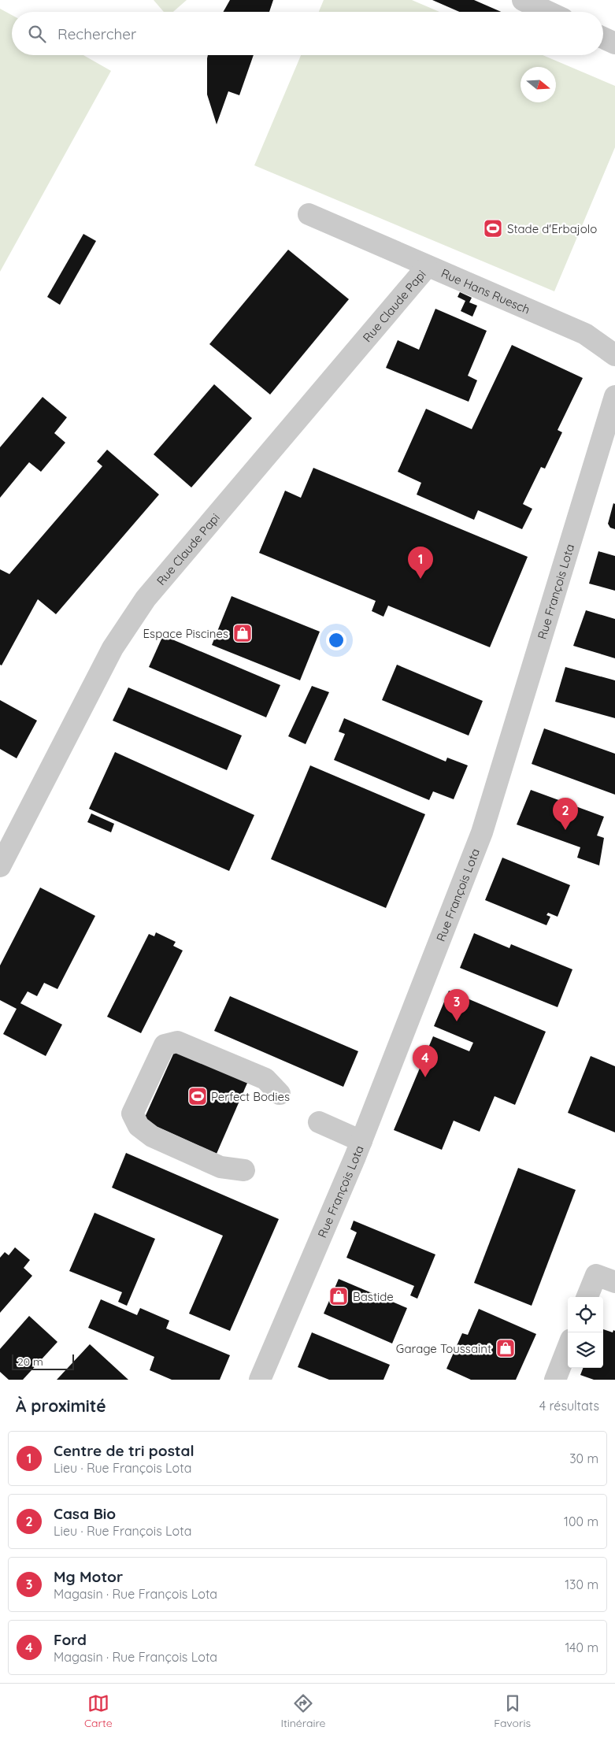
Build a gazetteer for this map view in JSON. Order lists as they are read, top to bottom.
{
  "streets": {
    "street": ["Rue Hans Ruesch", "Rue Claude Papi", "Rue François Lota"]
  },
  "crossings": [
    ["Rue Hans Ruesch", "Rue Claude Papi"]
  ],
  "places": {
    "sports": ["Stade d'Erbajolo", "Perfect Bodies"],
    "shop": ["Espace Piscines", "Bastide", "Garage Toussaint"]
  },
  "scale_bar": "20 m",
  "north": "right",
  "page": {
    "search": "Rechercher",
    "pins": [
      "1",
      "2",
      "3",
      "4"
    ],
    "scale": "20 m",
    "heading": ["À proximité", "4 résultats"],
    "list": [
      {
        "mark": "1",
        "name": "Centre de tri postal",
        "note": "Lieu · Rue François Lota",
        "value": "30 m"
      },
      {
        "mark": "2",
        "name": "Casa Bio",
        "note": "Lieu · Rue François Lota",
        "value": "100 m"
      },
      {
        "mark": "3",
        "name": "Mg Motor",
        "note": "Magasin · Rue François Lota",
        "value": "130 m"
      },
      {
        "mark": "4",
        "name": "Ford",
        "note": "Magasin · Rue François Lota",
        "value": "140 m"
      }
    ],
    "nav": ["Carte", "Itinéraire", "Favoris"]
  }
}
